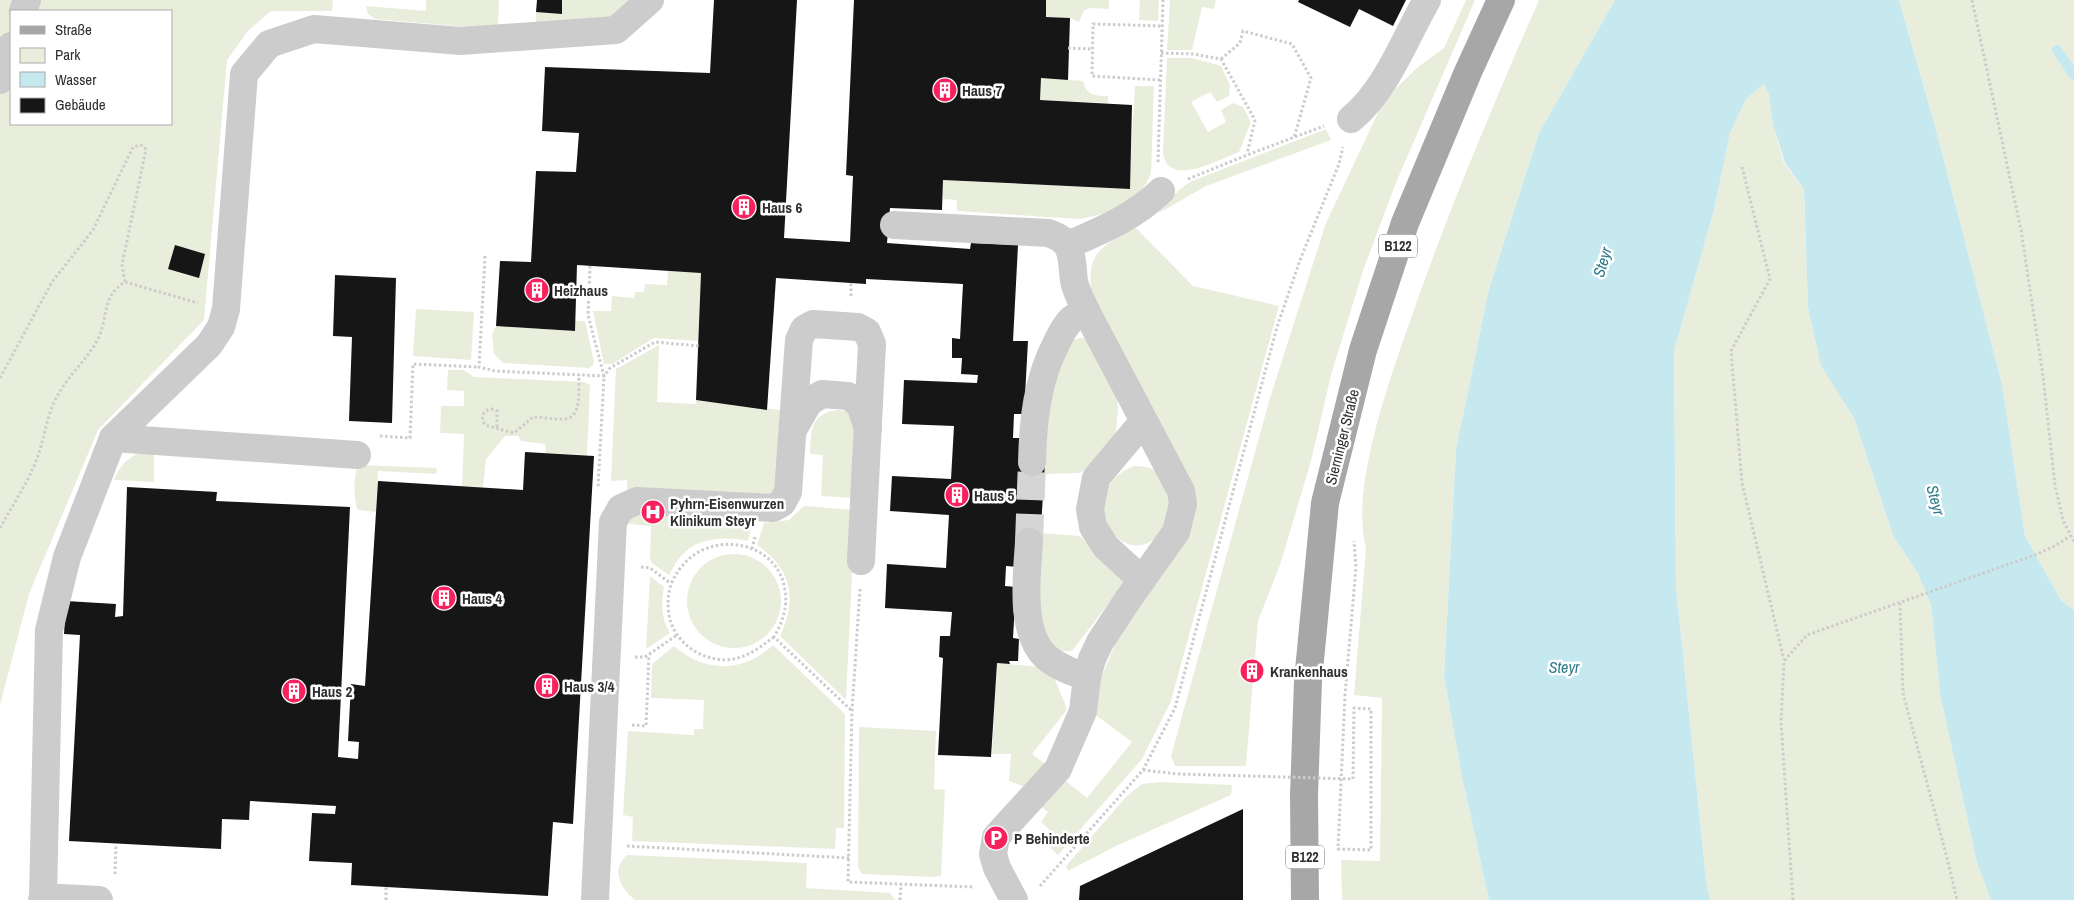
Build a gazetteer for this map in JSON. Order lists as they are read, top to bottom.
{
  "streets": {
    "main road": ["B122", "Sierninger Straße"]
  },
  "water": ["Steyr"],
  "places": {
    "building": [
      "Haus 7",
      "Haus 6",
      "Heizhaus",
      "Haus 5",
      "Haus 4",
      "Krankenhaus",
      "Haus 3/4",
      "Haus 2"
    ],
    "hospital": ["Pyhrn-Eisenwurzen Klinikum Steyr"],
    "parking": ["P Behinderte"]
  },
  "legend": [
    "Straße",
    "Park",
    "Wasser",
    "Gebäude"
  ]
}
